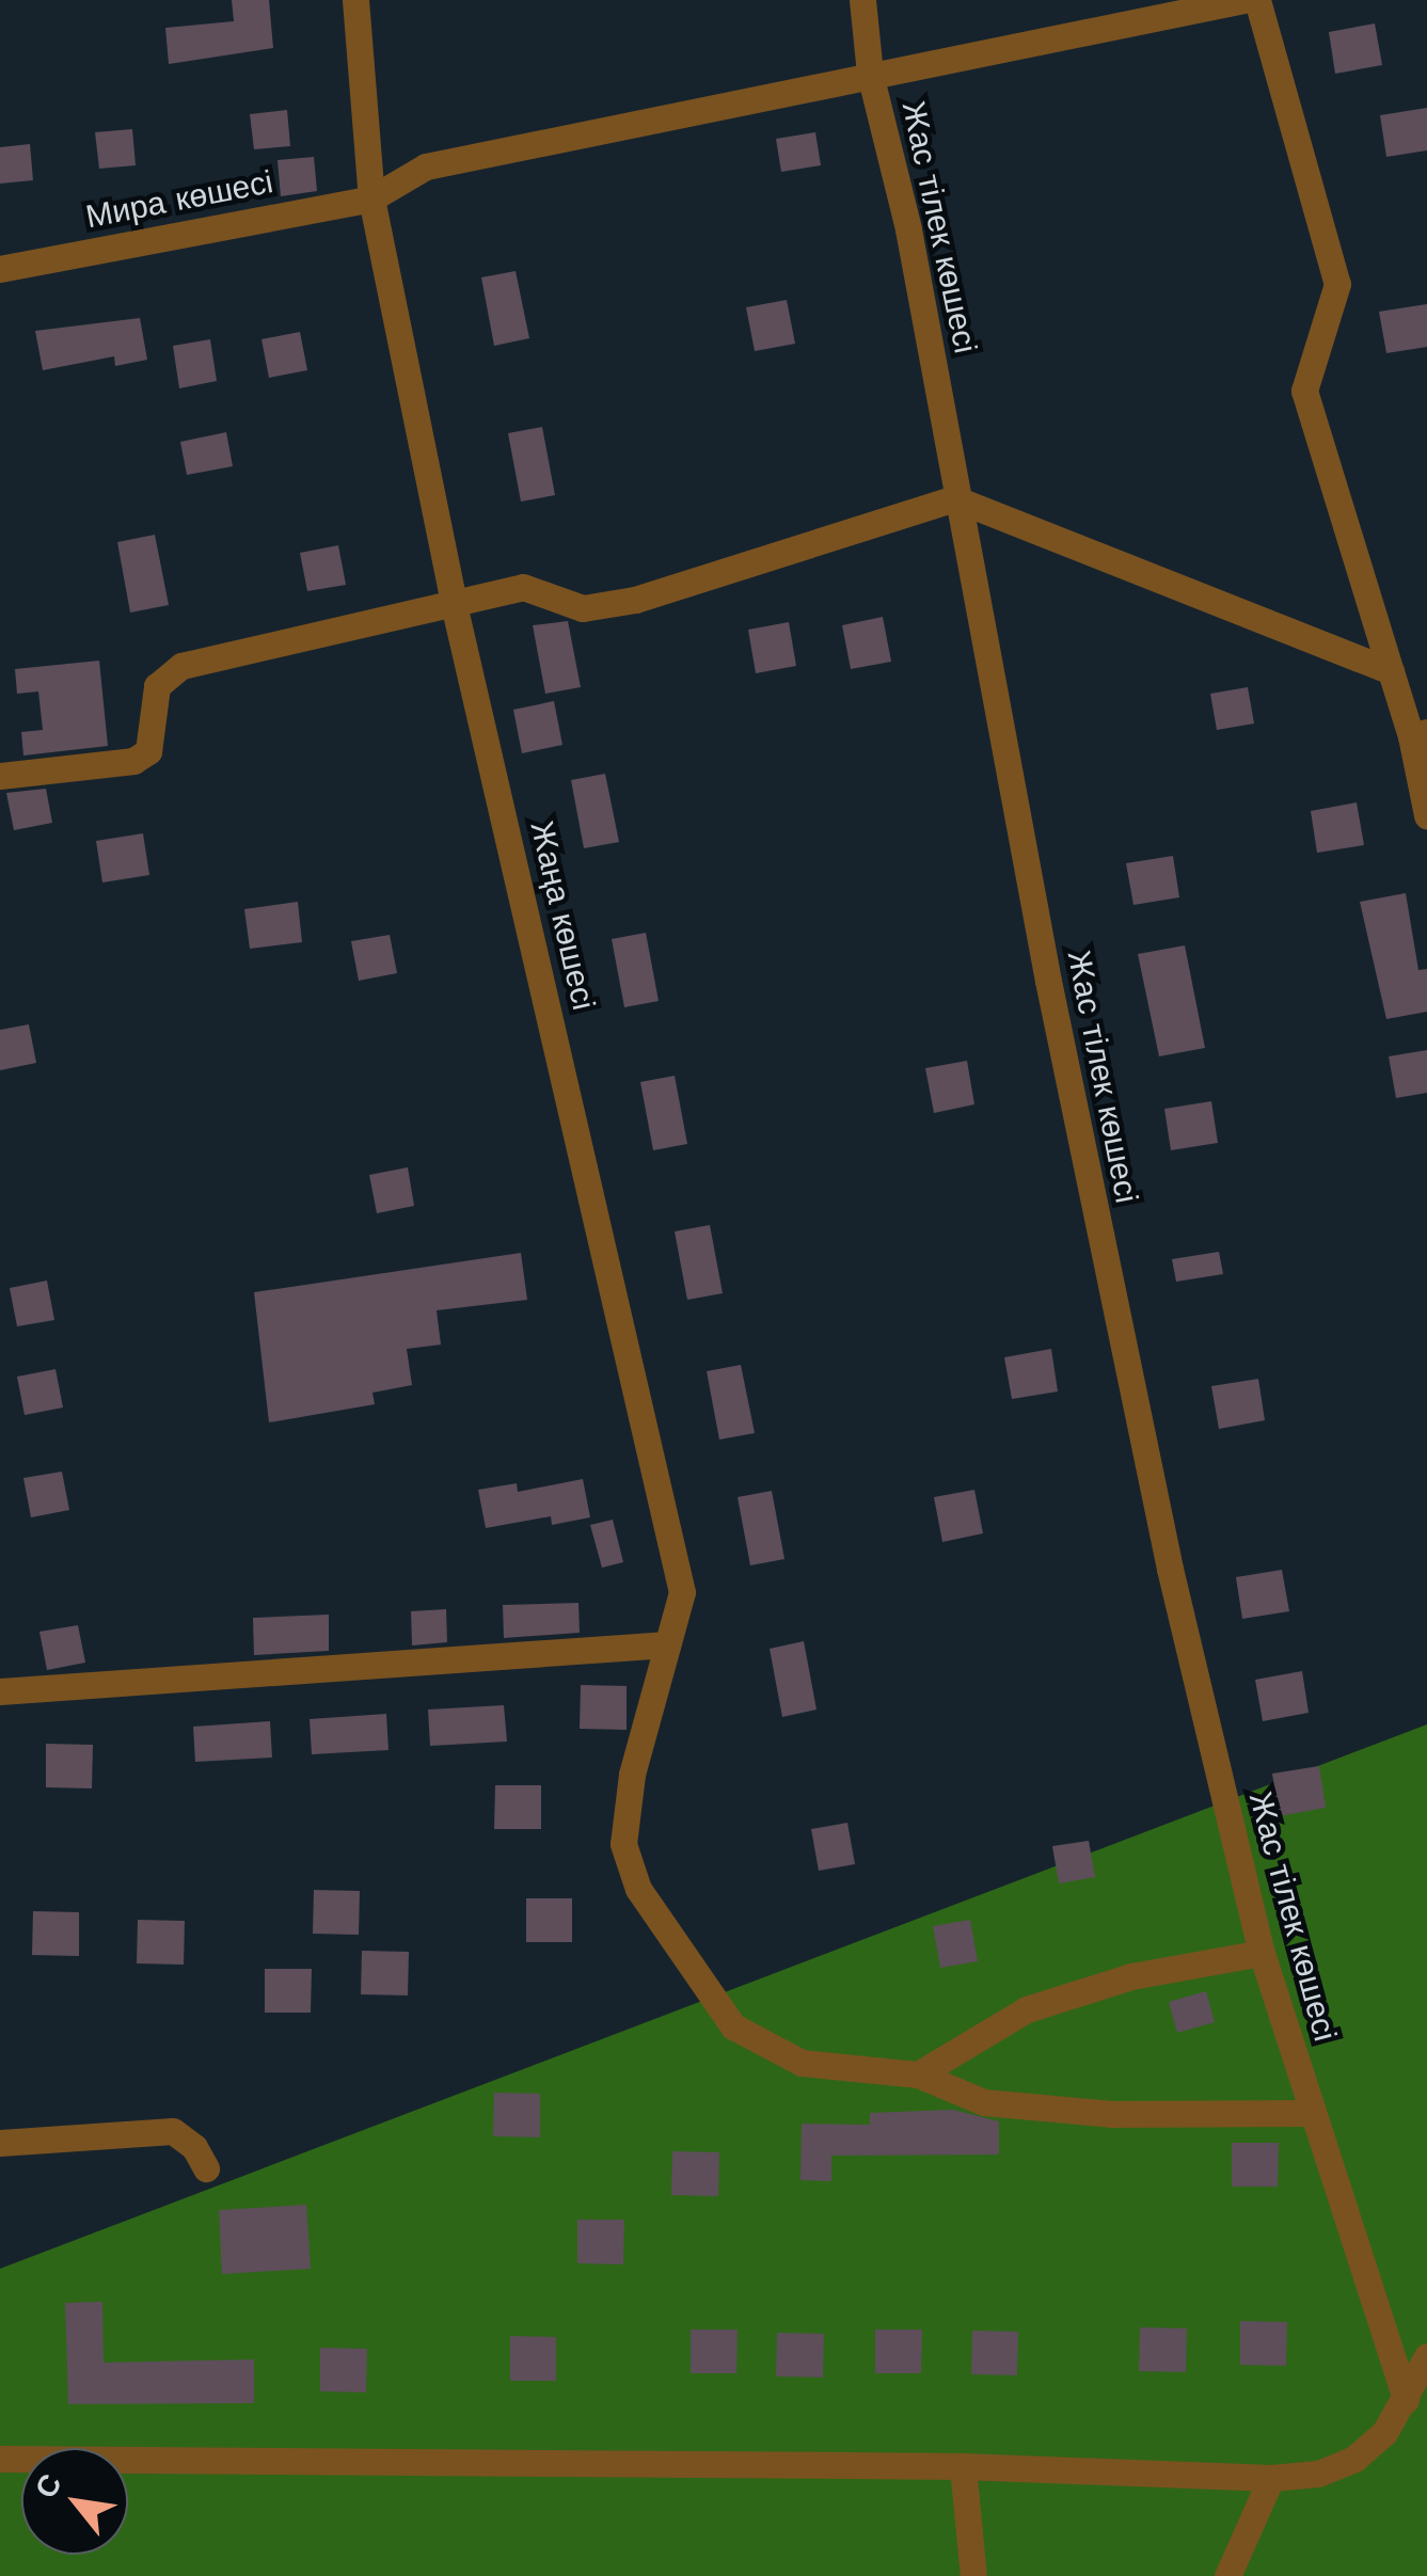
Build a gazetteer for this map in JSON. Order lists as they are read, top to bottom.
{
  "streets": {
    "street": ["Мира көшесі", "Жас тілек көшесі", "Жаңа көшесі"]
  },
  "crossings": [
    ["Мира көшесі", "Жас тілек көшесі"],
    ["Мира көшесі", "Жаңа көшесі"],
    ["Жас тілек көшесі", "Жаңа көшесі"]
  ],
  "north": "top left"
}
